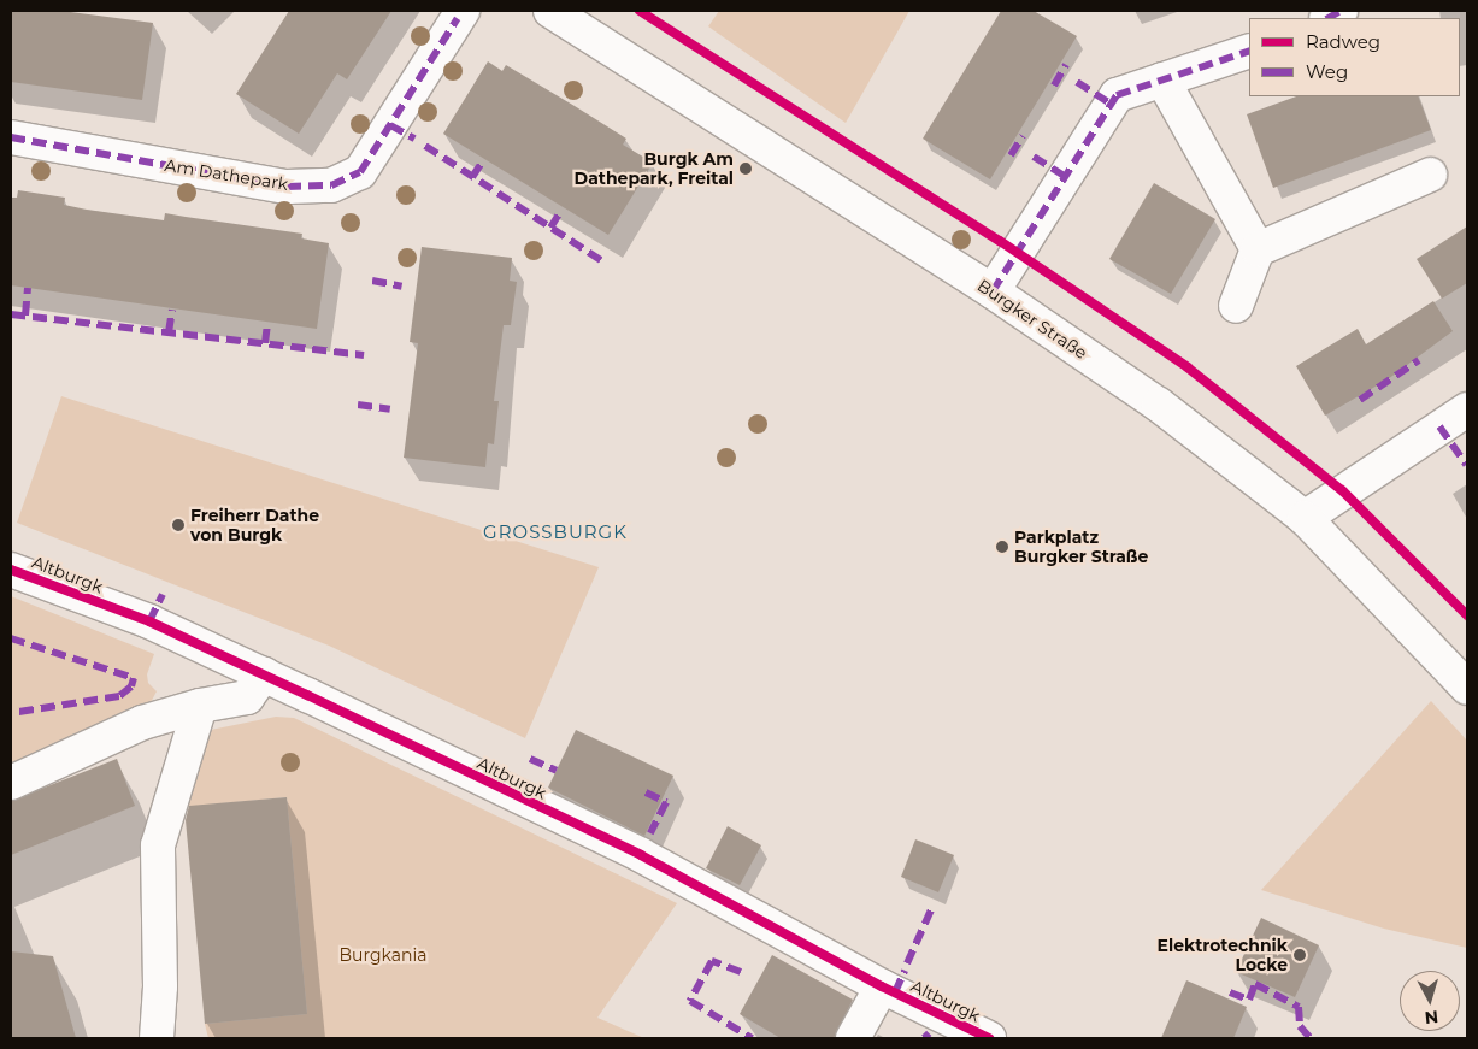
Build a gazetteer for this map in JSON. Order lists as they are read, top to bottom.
{
  "streets": {
    "street": ["Am Dathepark", "Burgker Straße", "Altburgk"]
  },
  "districts": ["GROSSBURGK"],
  "parks": ["Burgkania"],
  "places": [
    "Burgk Am Dathepark, Freital",
    "Freiherr Dathe von Burgk",
    "Parkplatz Burgker Straße",
    "Elektrotechnik Locke"
  ],
  "legend": ["Radweg", "Weg"],
  "north": "bottom"
}
